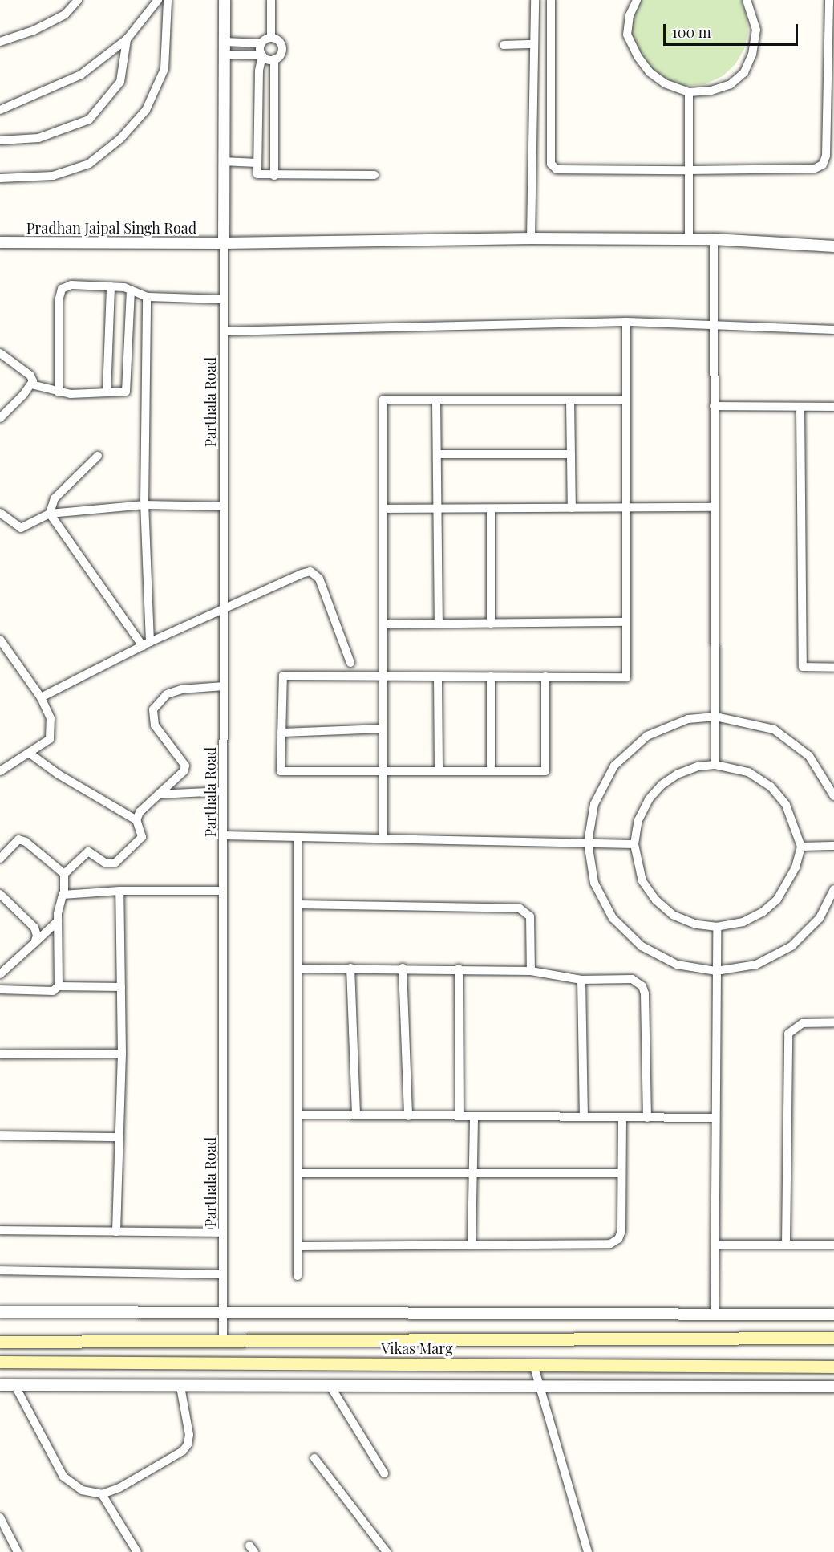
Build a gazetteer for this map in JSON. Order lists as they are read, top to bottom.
{
  "streets": {
    "main road": ["Vikas Marg"],
    "street": ["Pradhan Jaipal Singh Road", "Parthala Road"]
  },
  "crossings": [
    ["Pradhan Jaipal Singh Road", "Parthala Road"],
    ["Parthala Road", "Vikas Marg"]
  ],
  "scale_bar": "100 m"
}
